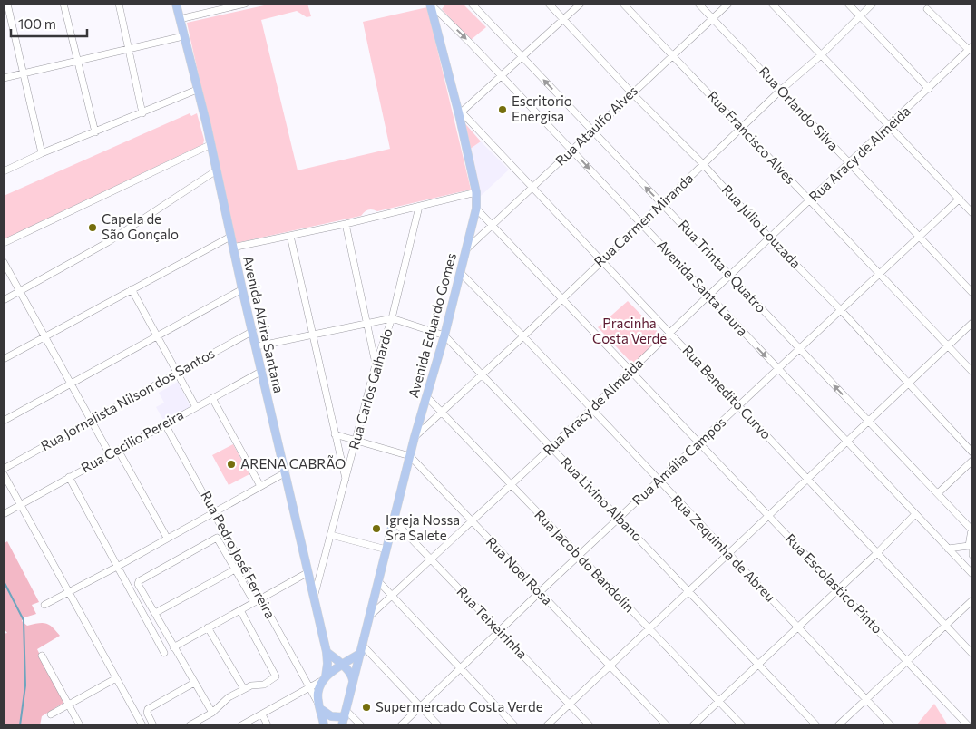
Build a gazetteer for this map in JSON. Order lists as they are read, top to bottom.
{
  "streets": {
    "main road": ["Avenida Alzira Santana", "Avenida Eduardo Gomes"],
    "street": [
      "Rua Orlando Silva",
      "Rua Ataulfo Alves",
      "Rua Francisco Alves",
      "Rua Aracy de Almeida",
      "Rua Carmen Miranda",
      "Rua Júlio Louzada",
      "Rua Trinta e Quatro",
      "Avenida Santa Laura",
      "Rua Carlos Galhardo",
      "Rua Benedito Curvo",
      "Rua Jornalista Nilson dos Santos",
      "Rua Cecilio Pereira",
      "Rua Amália Campos",
      "Rua Livino Albano",
      "Rua Zequinha de Abreu",
      "Rua Pedro José Ferreira",
      "Rua Jacob do Bandolin",
      "Rua Noel Rosa",
      "Rua Escolastico Pinto",
      "Rua Teixeirinha"
    ]
  },
  "crossings": [
    ["Rua Orlando Silva", "Rua Ataulfo Alves"],
    ["Rua Orlando Silva", "Rua Aracy de Almeida"],
    ["Rua Orlando Silva", "Rua Carmen Miranda"],
    ["Rua Orlando Silva", "Rua Amália Campos"],
    ["Rua Ataulfo Alves", "Rua Francisco Alves"],
    ["Rua Ataulfo Alves", "Rua Júlio Louzada"],
    ["Rua Ataulfo Alves", "Rua Trinta e Quatro"],
    ["Rua Ataulfo Alves", "Avenida Santa Laura"],
    ["Rua Ataulfo Alves", "Avenida Eduardo Gomes"],
    ["Rua Ataulfo Alves", "Rua Benedito Curvo"],
    ["Rua Ataulfo Alves", "Rua Escolastico Pinto"],
    ["Rua Francisco Alves", "Rua Aracy de Almeida"],
    ["Rua Francisco Alves", "Rua Carmen Miranda"],
    ["Rua Francisco Alves", "Rua Amália Campos"],
    ["Rua Aracy de Almeida", "Rua Júlio Louzada"],
    ["Rua Aracy de Almeida", "Rua Trinta e Quatro"],
    ["Rua Aracy de Almeida", "Avenida Santa Laura"],
    ["Rua Aracy de Almeida", "Avenida Eduardo Gomes"],
    ["Rua Aracy de Almeida", "Rua Benedito Curvo"],
    ["Rua Aracy de Almeida", "Rua Livino Albano"],
    ["Rua Aracy de Almeida", "Rua Zequinha de Abreu"],
    ["Rua Aracy de Almeida", "Rua Jacob do Bandolin"],
    ["Rua Aracy de Almeida", "Rua Noel Rosa"],
    ["Rua Aracy de Almeida", "Rua Escolastico Pinto"],
    ["Rua Aracy de Almeida", "Rua Teixeirinha"],
    ["Rua Carmen Miranda", "Rua Júlio Louzada"],
    ["Rua Carmen Miranda", "Rua Trinta e Quatro"],
    ["Rua Carmen Miranda", "Avenida Santa Laura"],
    ["Rua Carmen Miranda", "Avenida Eduardo Gomes"],
    ["Rua Carmen Miranda", "Rua Benedito Curvo"],
    ["Rua Carmen Miranda", "Rua Livino Albano"],
    ["Rua Carmen Miranda", "Rua Zequinha de Abreu"],
    ["Rua Carmen Miranda", "Rua Jacob do Bandolin"],
    ["Rua Carmen Miranda", "Rua Escolastico Pinto"],
    ["Rua Júlio Louzada", "Rua Amália Campos"],
    ["Rua Trinta e Quatro", "Rua Amália Campos"],
    ["Avenida Santa Laura", "Avenida Eduardo Gomes"],
    ["Avenida Santa Laura", "Rua Amália Campos"],
    ["Avenida Alzira Santana", "Rua Carlos Galhardo"],
    ["Avenida Alzira Santana", "Rua Jornalista Nilson dos Santos"],
    ["Avenida Alzira Santana", "Rua Cecilio Pereira"],
    ["Avenida Alzira Santana", "Rua Livino Albano"],
    ["Avenida Alzira Santana", "Rua Pedro José Ferreira"],
    ["Avenida Eduardo Gomes", "Rua Benedito Curvo"],
    ["Avenida Eduardo Gomes", "Rua Livino Albano"],
    ["Avenida Eduardo Gomes", "Rua Zequinha de Abreu"],
    ["Avenida Eduardo Gomes", "Rua Jacob do Bandolin"],
    ["Avenida Eduardo Gomes", "Rua Noel Rosa"],
    ["Avenida Eduardo Gomes", "Rua Escolastico Pinto"],
    ["Avenida Eduardo Gomes", "Rua Teixeirinha"],
    ["Rua Carlos Galhardo", "Rua Livino Albano"],
    ["Rua Benedito Curvo", "Rua Amália Campos"],
    ["Rua Cecilio Pereira", "Rua Pedro José Ferreira"],
    ["Rua Amália Campos", "Rua Livino Albano"],
    ["Rua Amália Campos", "Rua Zequinha de Abreu"],
    ["Rua Amália Campos", "Rua Jacob do Bandolin"],
    ["Rua Amália Campos", "Rua Noel Rosa"],
    ["Rua Amália Campos", "Rua Escolastico Pinto"],
    ["Rua Amália Campos", "Rua Teixeirinha"]
  ],
  "one_way": ["Rua Trinta e Quatro", "Avenida Santa Laura"],
  "parks": ["Pracinha Costa Verde"],
  "places": [
    "Escritorio Energisa",
    "Capela de São Gonçalo",
    "ARENA CABRÃO",
    "Igreja Nossa Sra Salete",
    "Supermercado Costa Verde"
  ],
  "scale_bar": "100 m"
}
